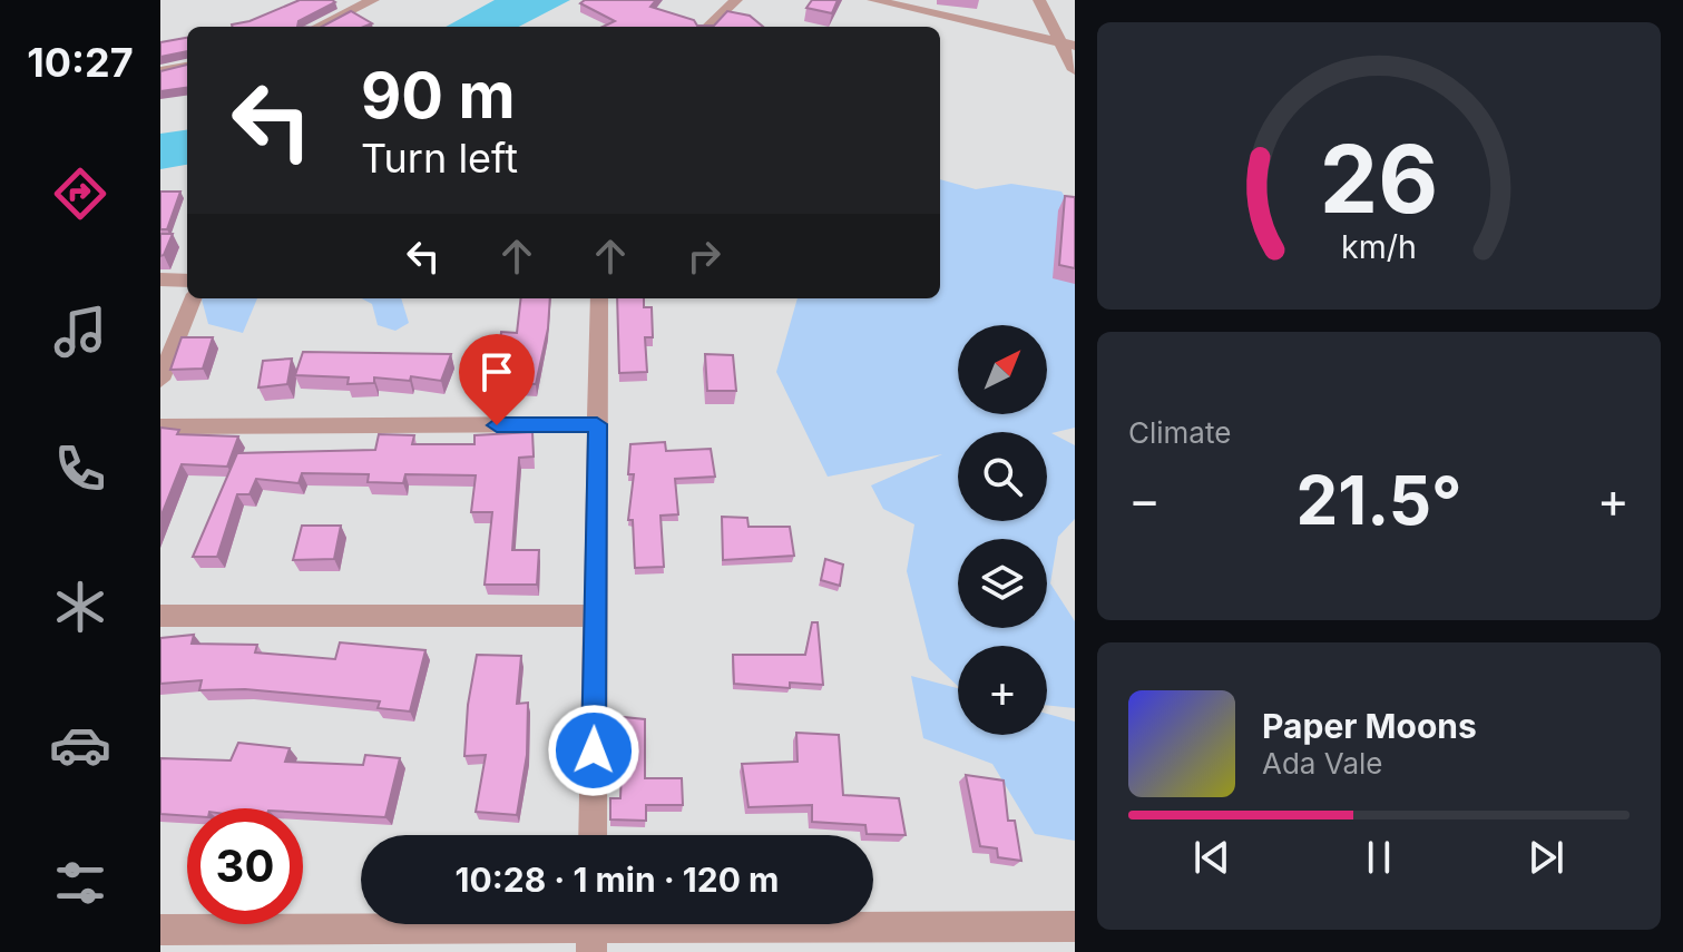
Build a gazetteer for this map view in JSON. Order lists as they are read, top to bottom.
{
  "north": "top right",
  "page": {
    "tabs": "10:27",
    "turn": ["90 m", "Turn left"],
    "map_buttons": "+",
    "tile": "Climate",
    "heat": ["−", "21.5°", "+"],
    "song": ["Paper Moons", "Ada Vale"],
    "limit": "30",
    "trip": "10:28 · 1 min · 120 m",
    "gauge": ["26", "km/h"]
  }
}
